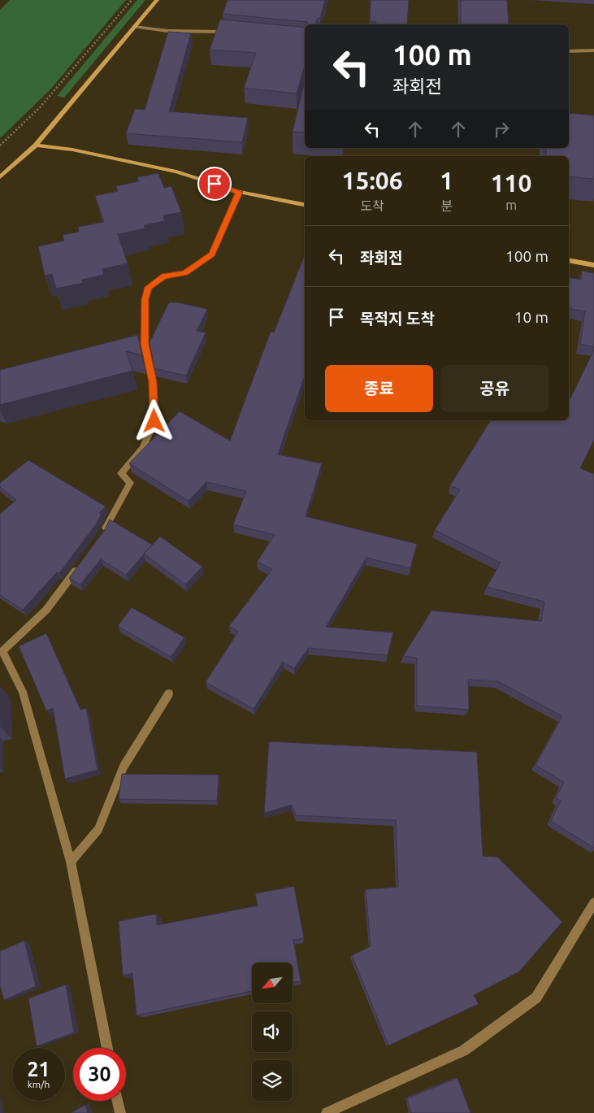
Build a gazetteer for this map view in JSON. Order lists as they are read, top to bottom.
{
  "north": "bottom left",
  "page": {
    "turn": ["100 m", "좌회전"],
    "eta": [
      "15:06",
      "도착",
      "1",
      "분",
      "110",
      "m"
    ],
    "list": [
      {
        "name": "좌회전",
        "value": "100 m"
      },
      {
        "name": "목적지 도착",
        "value": "10 m"
      }
    ],
    "buttons": ["종료", "공유"],
    "speed": "21 km/h",
    "limit": "30"
  }
}
